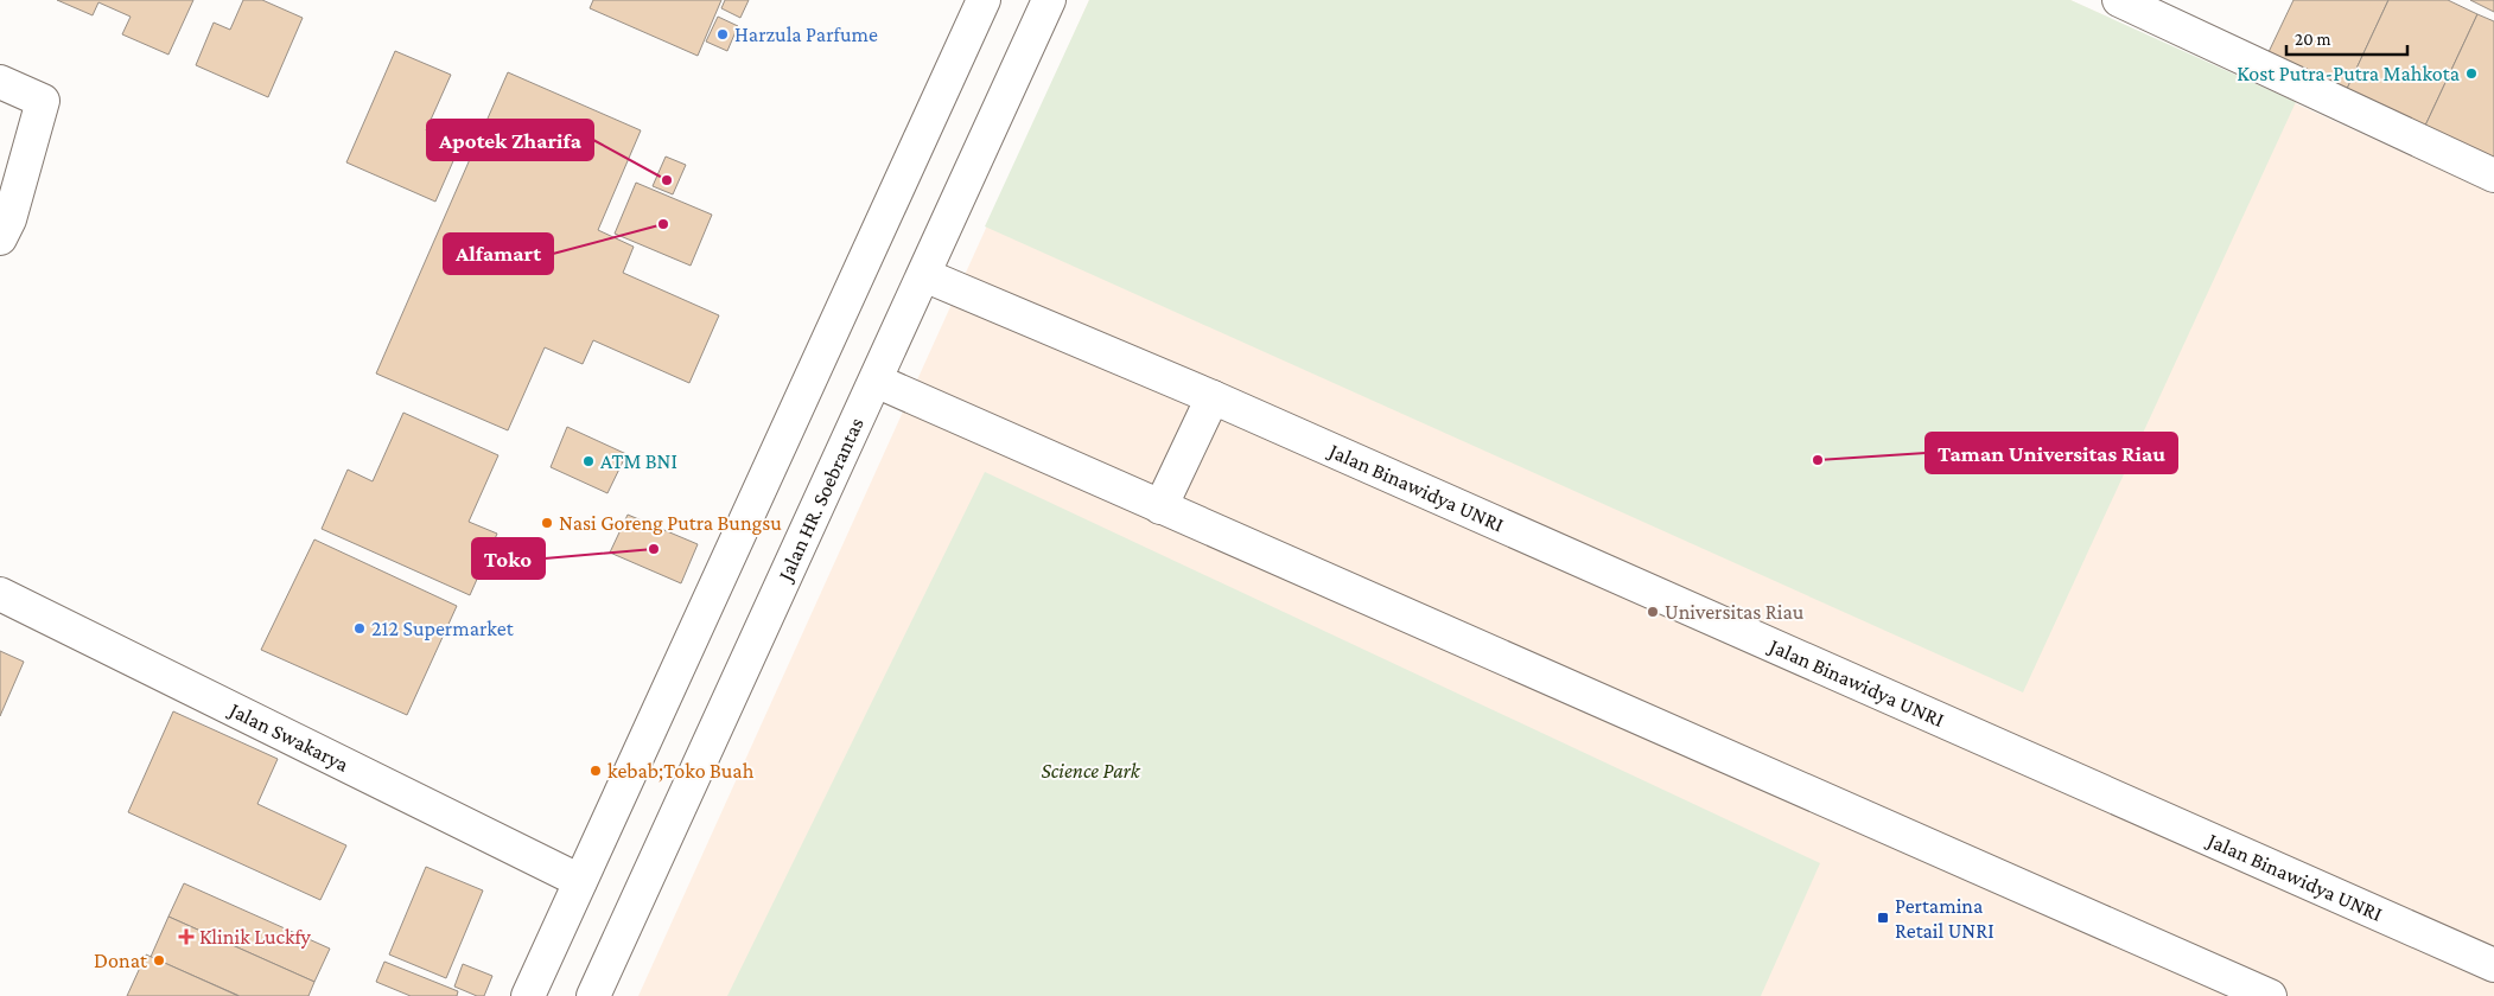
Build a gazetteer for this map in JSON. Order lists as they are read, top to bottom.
{
  "streets": {
    "main road": ["Jalan Binawidya UNRI", "Jalan HR. Soebrantas", "Jalan Swakarya"]
  },
  "crossings": [
    ["Jalan Binawidya UNRI", "Jalan HR. Soebrantas"]
  ],
  "parks": ["Science Park"],
  "places": {
    "other": [
      "Harzula Parfume",
      "Kost Putra-Putra Mahkota",
      "Apotek Zharifa",
      "Alfamart",
      "Taman Universitas Riau",
      "ATM BNI",
      "Nasi Goreng Putra Bungsu",
      "Toko",
      "Universitas Riau",
      "212 Supermarket",
      "kebab;Toko Buah",
      "Donat"
    ],
    "transit": ["Pertamina Retail UNRI"],
    "health": ["Klinik Luckfy"]
  },
  "scale_bar": "20 m"
}
